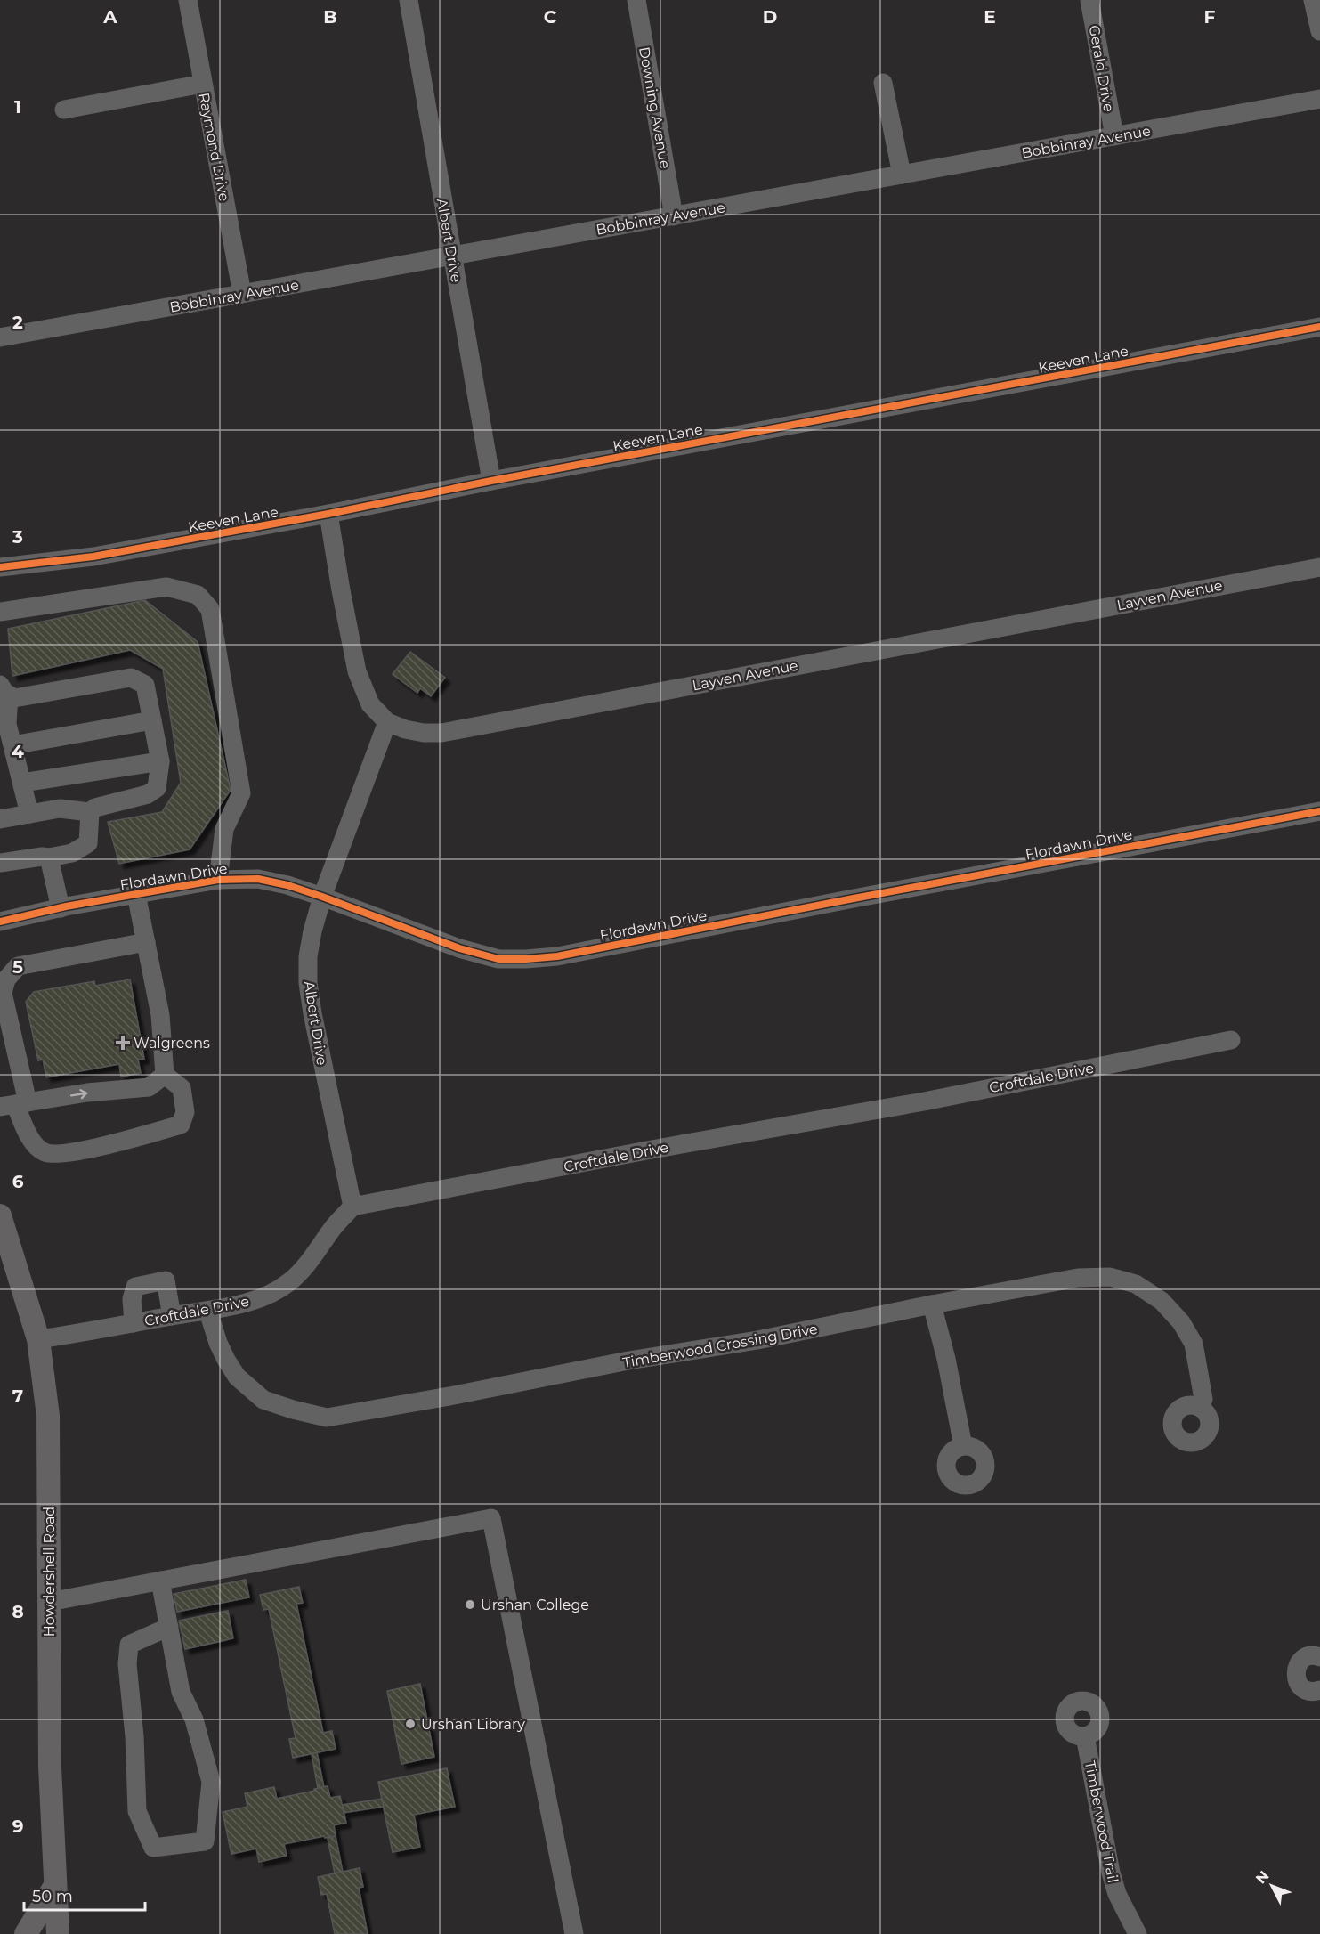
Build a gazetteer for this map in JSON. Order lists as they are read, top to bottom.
{
  "streets": {
    "main road": ["Howdershell Road"],
    "street": [
      "Gerald Drive",
      "Downing Avenue",
      "Bobbinray Avenue",
      "Raymond Drive",
      "Albert Drive",
      "Keeven Lane",
      "Layven Avenue",
      "Flordawn Drive",
      "Croftdale Drive",
      "Timberwood Crossing Drive",
      "Timberwood Trail"
    ]
  },
  "crossings": [
    ["Gerald Drive", "Bobbinray Avenue"],
    ["Downing Avenue", "Bobbinray Avenue"],
    ["Bobbinray Avenue", "Raymond Drive"],
    ["Bobbinray Avenue", "Albert Drive"],
    ["Albert Drive", "Keeven Lane"],
    ["Albert Drive", "Layven Avenue"],
    ["Albert Drive", "Flordawn Drive"],
    ["Albert Drive", "Croftdale Drive"],
    ["Keeven Lane", "Layven Avenue"],
    ["Croftdale Drive", "Timberwood Crossing Drive"],
    ["Croftdale Drive", "Howdershell Road"]
  ],
  "places": {
    "health": ["Walgreens"],
    "other": ["Urshan College", "Urshan Library"]
  },
  "scale_bar": "50 m",
  "north": "top left",
  "grid": {
    "columns": [
      "A",
      "B",
      "C",
      "D",
      "E",
      "F"
    ],
    "rows": [
      "1",
      "2",
      "3",
      "4",
      "5",
      "6",
      "7",
      "8",
      "9"
    ]
  }
}
